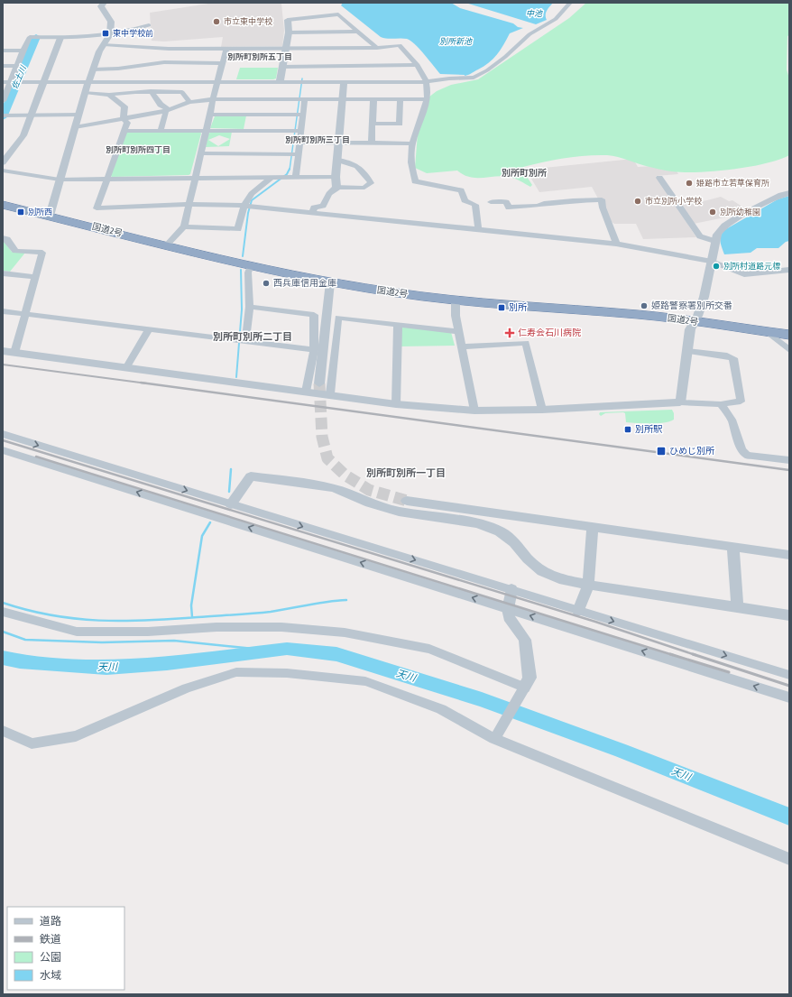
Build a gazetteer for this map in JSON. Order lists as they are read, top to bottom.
{
  "streets": {
    "highway": ["国道2号"]
  },
  "districts": [
    "別所町別所五丁目",
    "別所町別所三丁目",
    "別所町別所四丁目",
    "別所町別所",
    "別所町別所二丁目",
    "別所町別所一丁目"
  ],
  "water": [
    "中池",
    "別所新池",
    "佐土川",
    "天川"
  ],
  "places": {
    "other": [
      "市立東中学校",
      "姫路市立若草保育所",
      "市立別所小学校",
      "別所幼稚園",
      "別所村道路元標",
      "西兵庫信用金庫",
      "姫路警察署別所交番"
    ],
    "transit": [
      "東中学校前",
      "別所西",
      "別所",
      "別所駅",
      "ひめじ別所"
    ],
    "health": ["仁寿会石川病院"]
  },
  "legend": [
    "道路",
    "鉄道",
    "公園",
    "水域"
  ]
}
